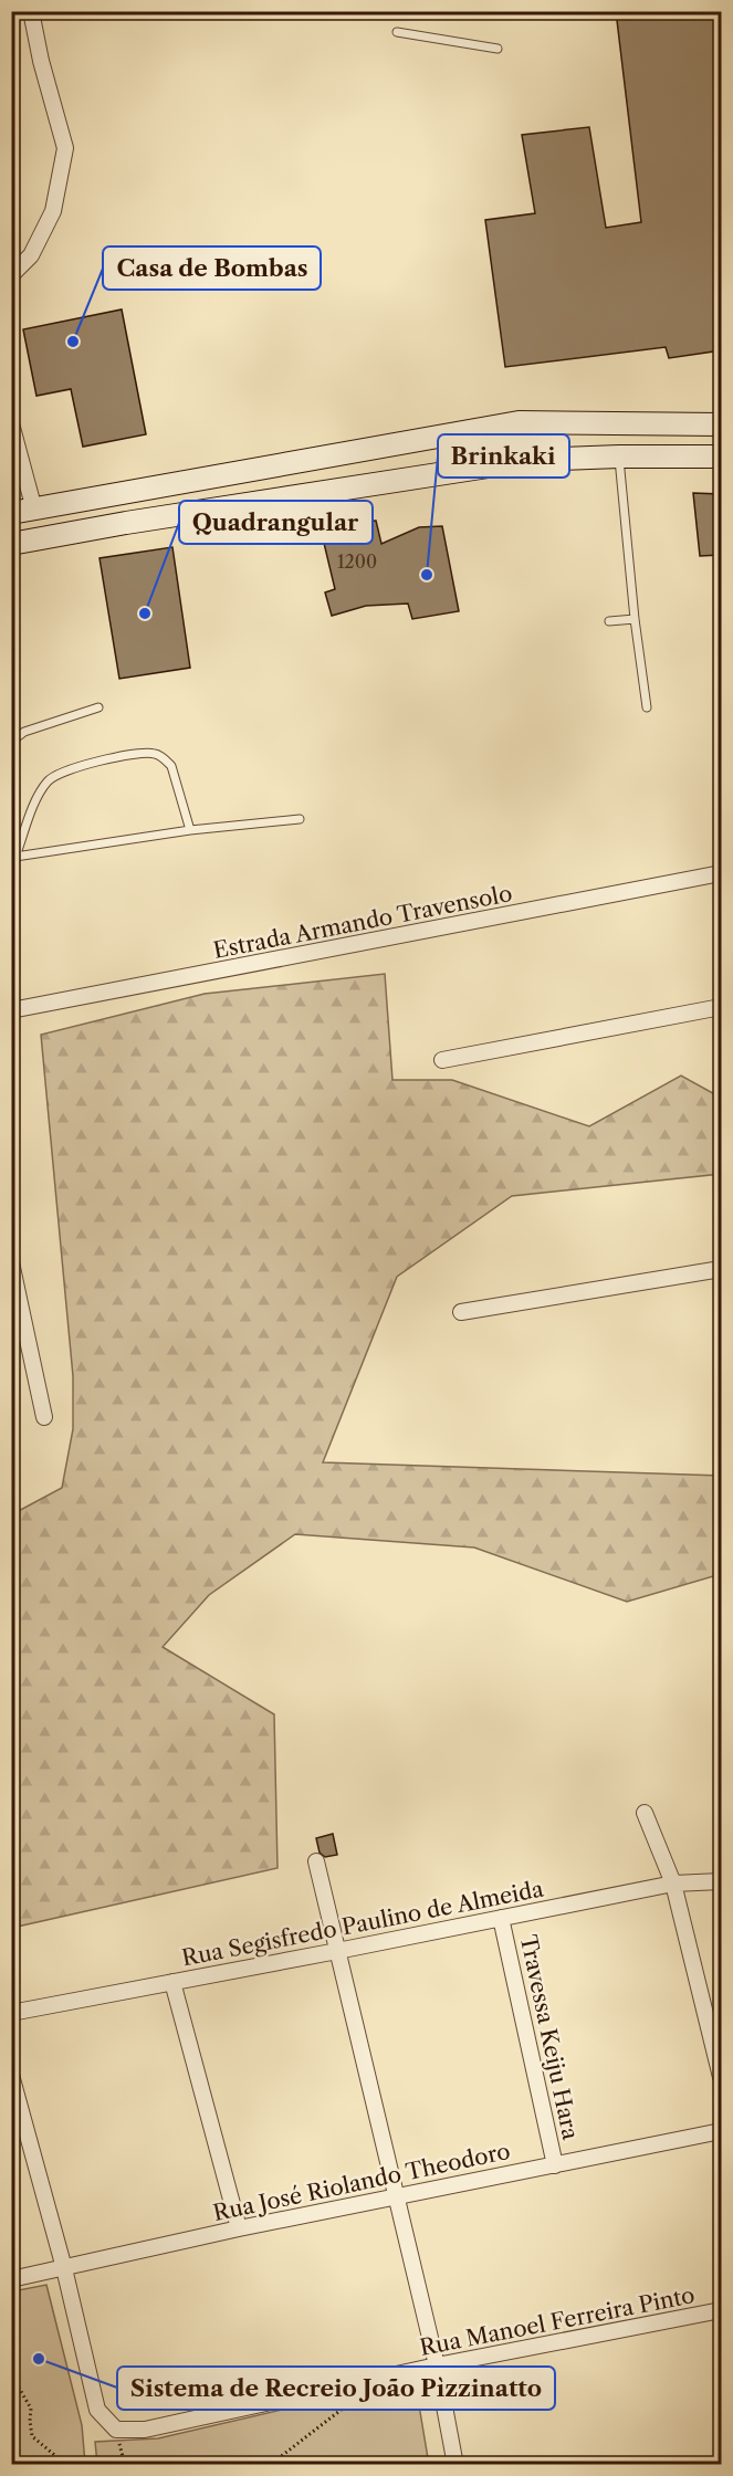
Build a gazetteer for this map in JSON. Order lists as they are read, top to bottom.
{
  "streets": {
    "street": [
      "Estrada Armando Travensolo",
      "Rua Segisfredo Paulino de Almeida",
      "Travessa Keiju Hara",
      "Rua José Riolando Theodoro",
      "Rua Manoel Ferreira Pinto"
    ]
  },
  "crossings": [
    ["Rua Segisfredo Paulino de Almeida", "Travessa Keiju Hara"],
    ["Travessa Keiju Hara", "Rua José Riolando Theodoro"],
    ["Rua José Riolando Theodoro", "Rua Manoel Ferreira Pinto"]
  ],
  "places": [
    "Casa de Bombas",
    "Brinkaki",
    "Quadrangular",
    "Sistema de Recreio João Pìzzinatto"
  ],
  "house_numbers": ["1200"]
}
